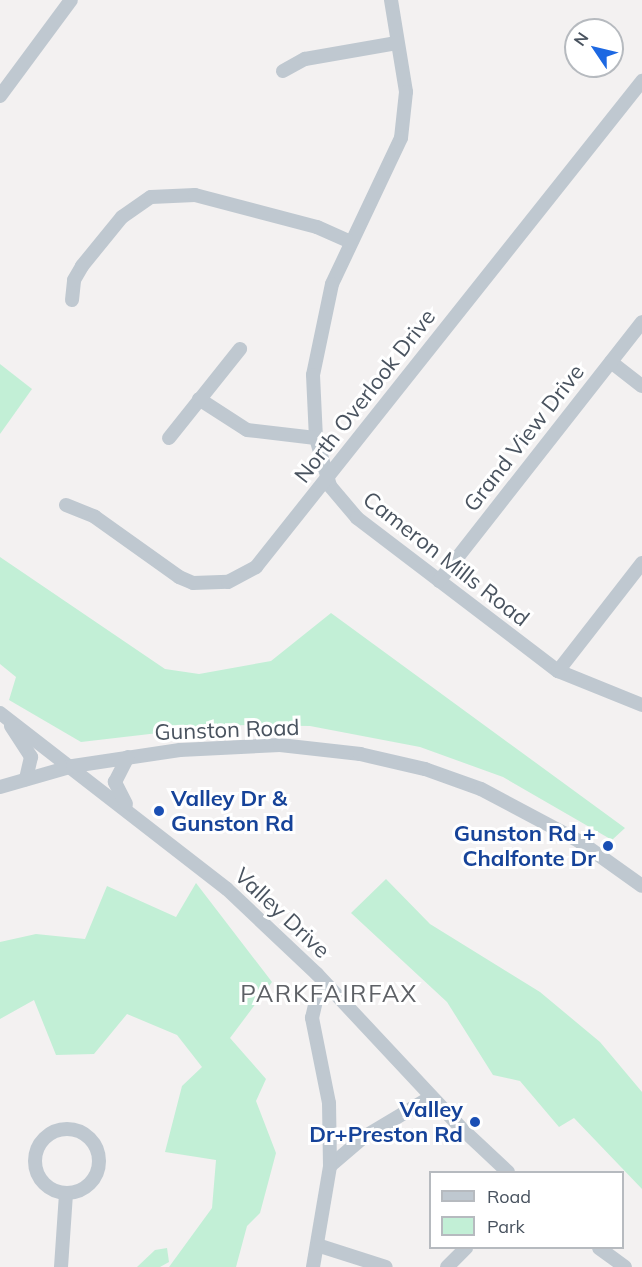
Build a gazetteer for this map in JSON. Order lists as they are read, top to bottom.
{
  "streets": {
    "street": [
      "North Overlook Drive",
      "Grand View Drive",
      "Cameron Mills Road",
      "Gunston Road",
      "Valley Drive"
    ]
  },
  "crossings": [
    ["North Overlook Drive", "Cameron Mills Road"],
    ["Grand View Drive", "Cameron Mills Road"],
    ["Gunston Road", "Valley Drive"]
  ],
  "districts": ["PARKFAIRFAX"],
  "places": ["Valley Dr & Gunston Rd", "Gunston Rd + Chalfonte Dr", "Valley Dr+Preston Rd"],
  "legend": ["Road", "Park"],
  "north": "top left"
}
